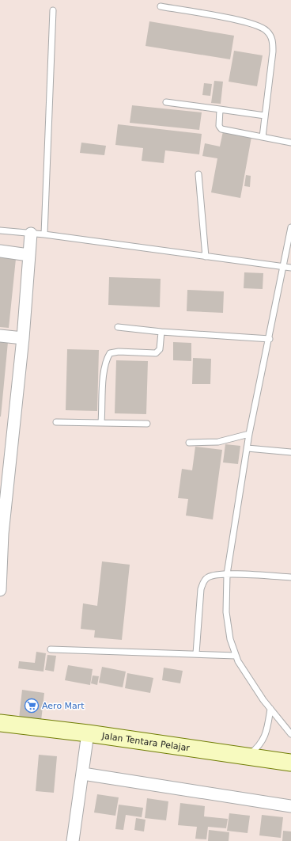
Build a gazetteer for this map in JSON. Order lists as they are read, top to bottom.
{
  "streets": {
    "main road": ["Jalan Tentara Pelajar"]
  },
  "places": {
    "supermarket": ["Aero Mart"]
  }
}
